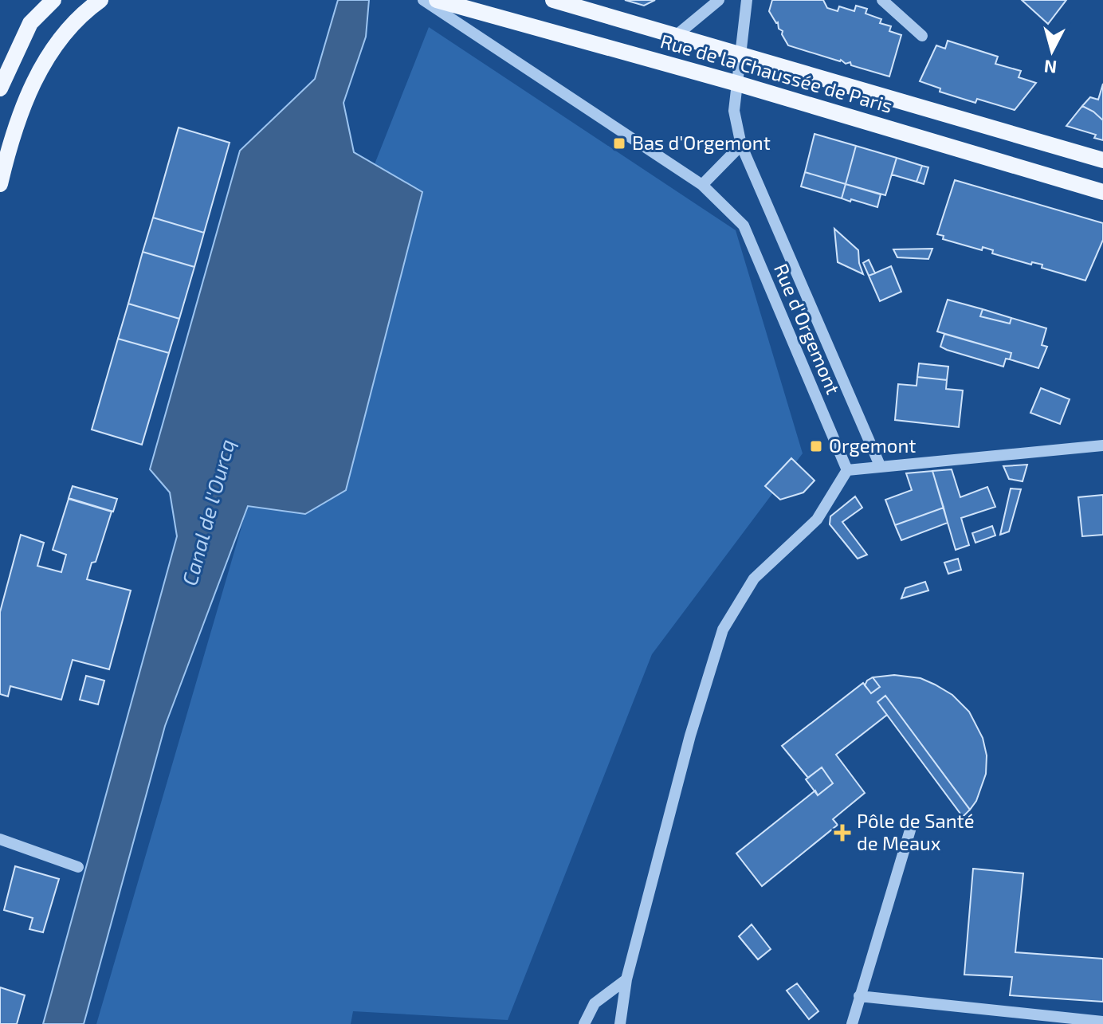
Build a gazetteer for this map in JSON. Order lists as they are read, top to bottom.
{
  "streets": {
    "main road": ["Rue de la Chaussée de Paris"],
    "street": ["Rue d'Orgemont"]
  },
  "crossings": [
    ["Rue de la Chaussée de Paris", "Rue d'Orgemont"]
  ],
  "water": ["Canal de l'Ourcq"],
  "places": {
    "transit": ["Bas d'Orgemont", "Orgemont"],
    "health": ["Pôle de Santé de Meaux"]
  },
  "north": "bottom"
}
